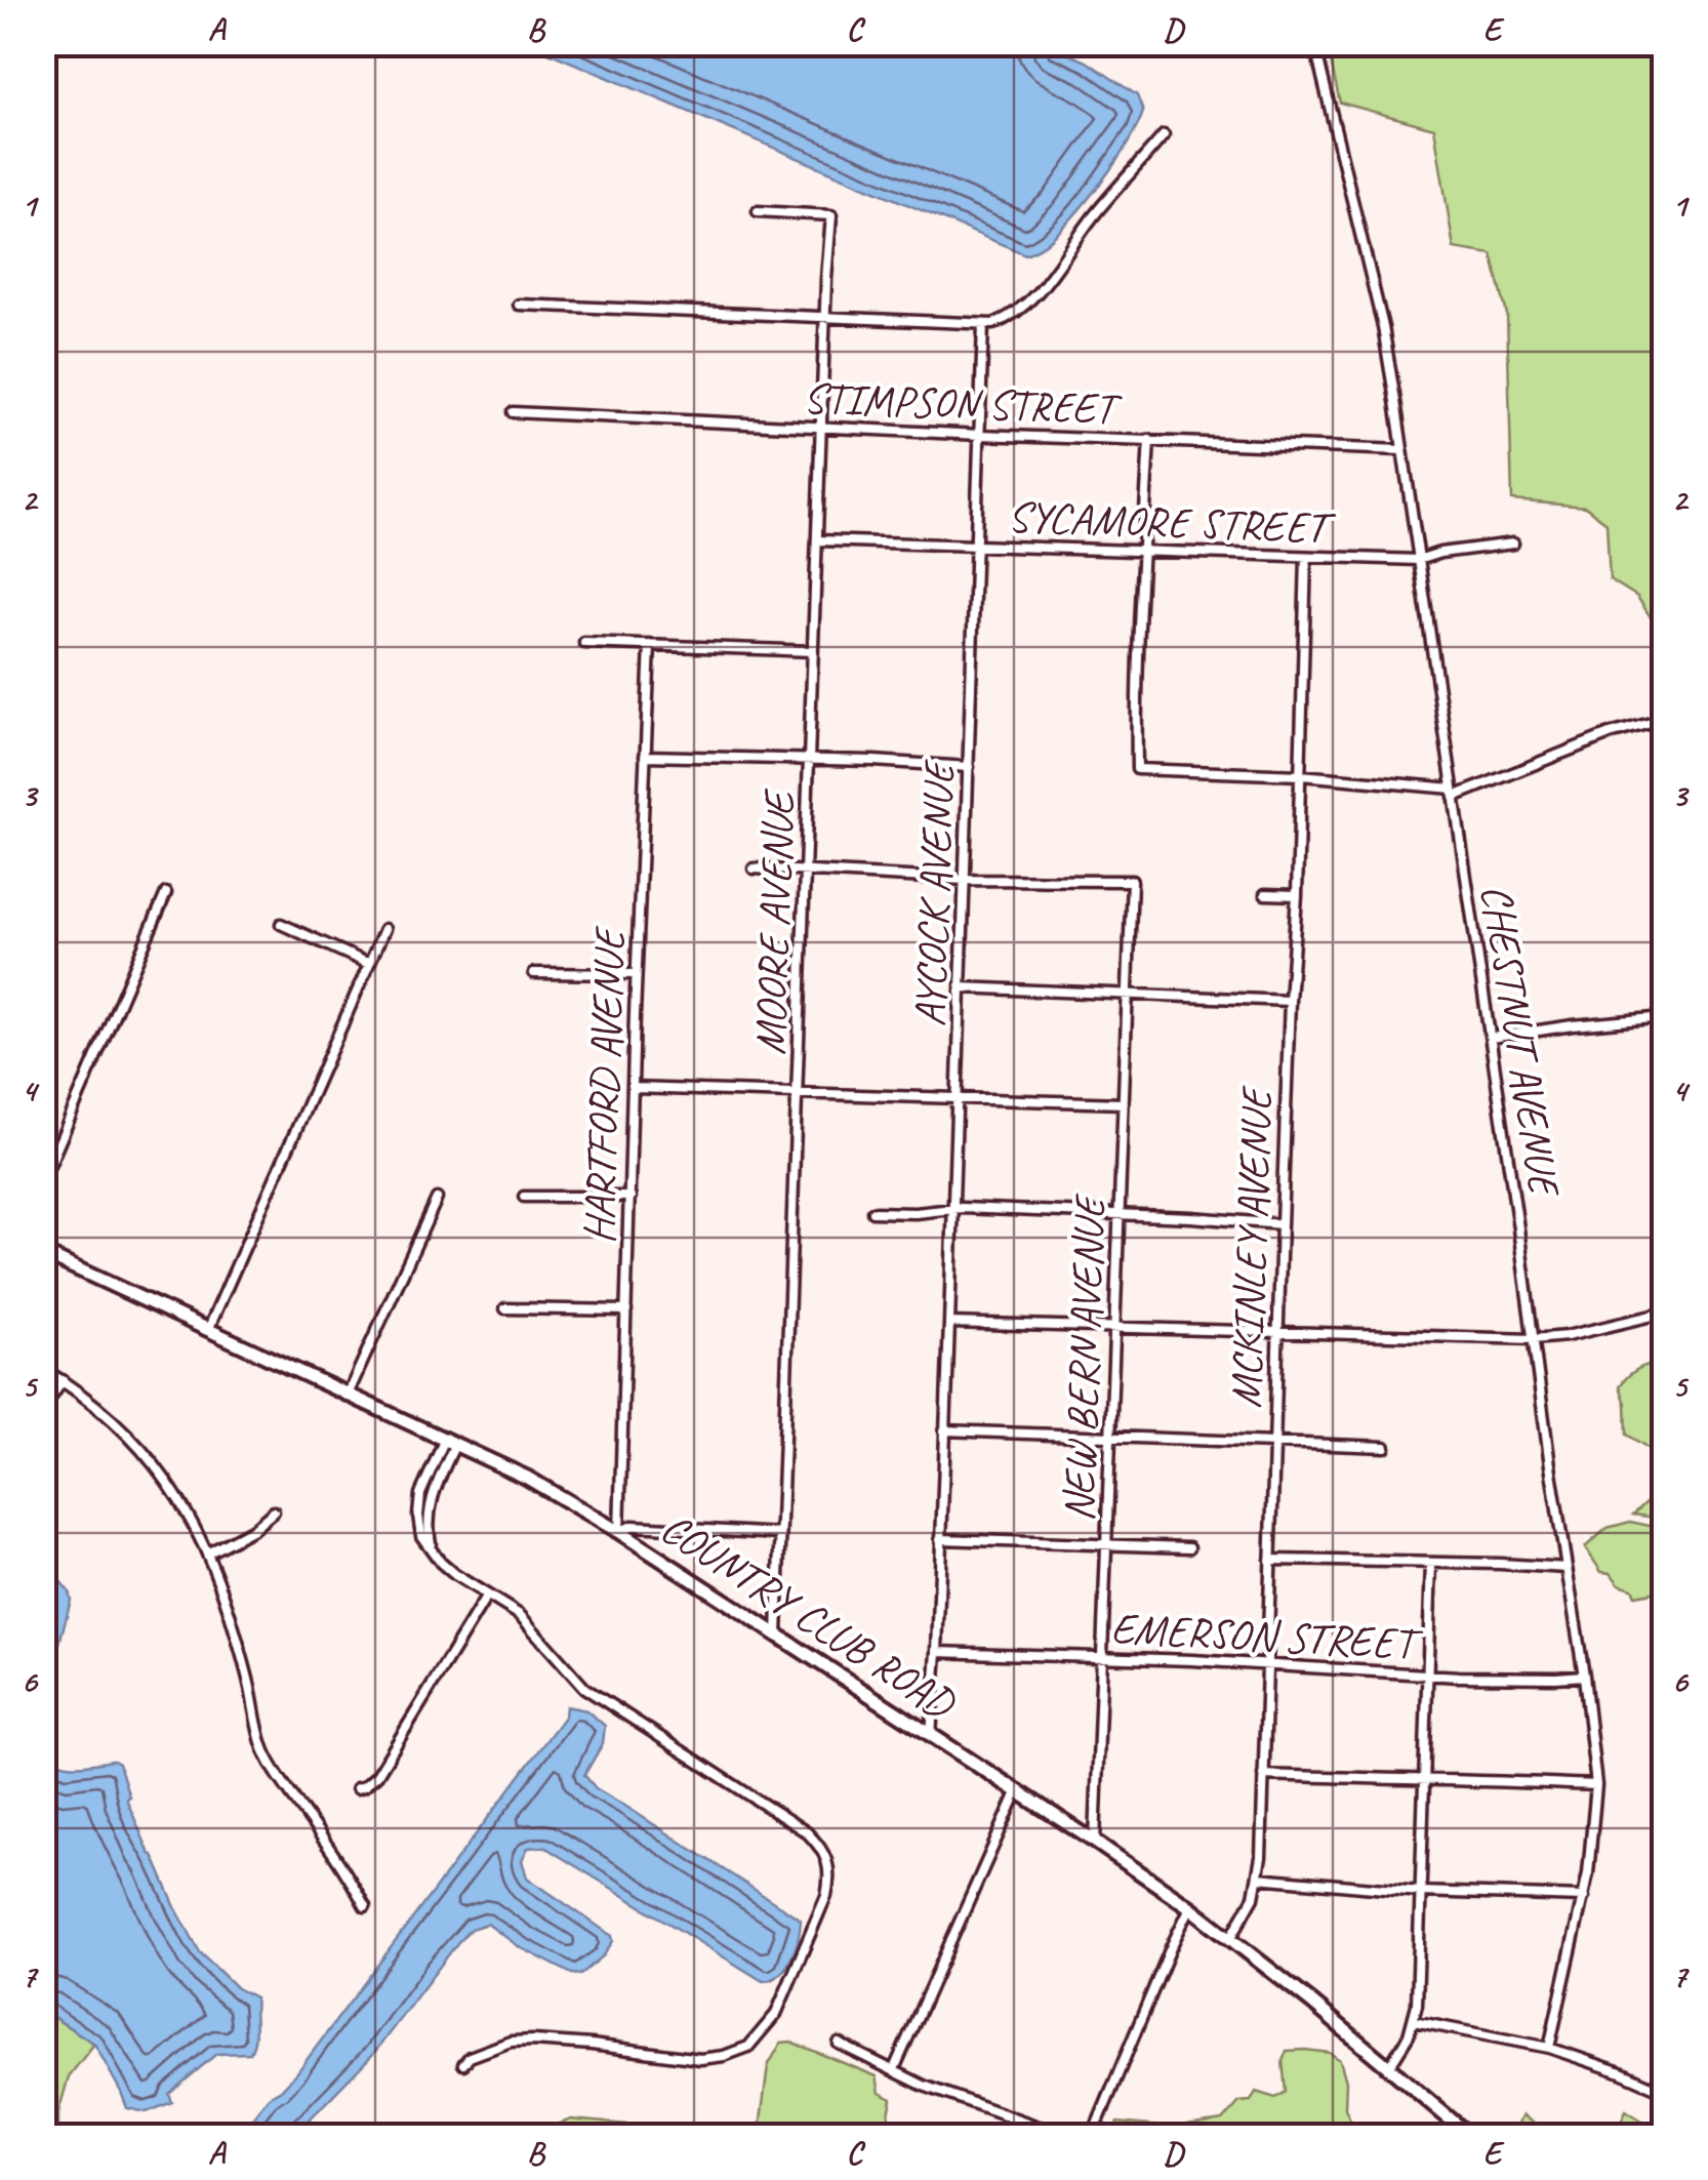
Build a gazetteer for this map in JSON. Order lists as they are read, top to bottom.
{
  "streets": {
    "street": [
      "STIMPSON STREET",
      "SYCAMORE STREET",
      "AYCOCK AVENUE",
      "MOORE AVENUE",
      "CHESTNUT AVENUE",
      "HARTFORD AVENUE",
      "MCKINLEY AVENUE",
      "NEW BERN AVENUE",
      "COUNTRY CLUB ROAD",
      "EMERSON STREET"
    ]
  },
  "crossings": [
    ["STIMPSON STREET", "AYCOCK AVENUE"],
    ["STIMPSON STREET", "MOORE AVENUE"],
    ["STIMPSON STREET", "CHESTNUT AVENUE"],
    ["SYCAMORE STREET", "AYCOCK AVENUE"],
    ["SYCAMORE STREET", "MOORE AVENUE"],
    ["SYCAMORE STREET", "CHESTNUT AVENUE"],
    ["SYCAMORE STREET", "MCKINLEY AVENUE"],
    ["AYCOCK AVENUE", "NEW BERN AVENUE"],
    ["AYCOCK AVENUE", "COUNTRY CLUB ROAD"],
    ["AYCOCK AVENUE", "EMERSON STREET"],
    ["MOORE AVENUE", "COUNTRY CLUB ROAD"],
    ["CHESTNUT AVENUE", "EMERSON STREET"],
    ["HARTFORD AVENUE", "COUNTRY CLUB ROAD"],
    ["MCKINLEY AVENUE", "COUNTRY CLUB ROAD"],
    ["MCKINLEY AVENUE", "EMERSON STREET"],
    ["NEW BERN AVENUE", "COUNTRY CLUB ROAD"],
    ["NEW BERN AVENUE", "EMERSON STREET"]
  ],
  "grid": {
    "columns": [
      "A",
      "B",
      "C",
      "D",
      "E"
    ],
    "rows": [
      "1",
      "2",
      "3",
      "4",
      "5",
      "6",
      "7"
    ]
  }
}
